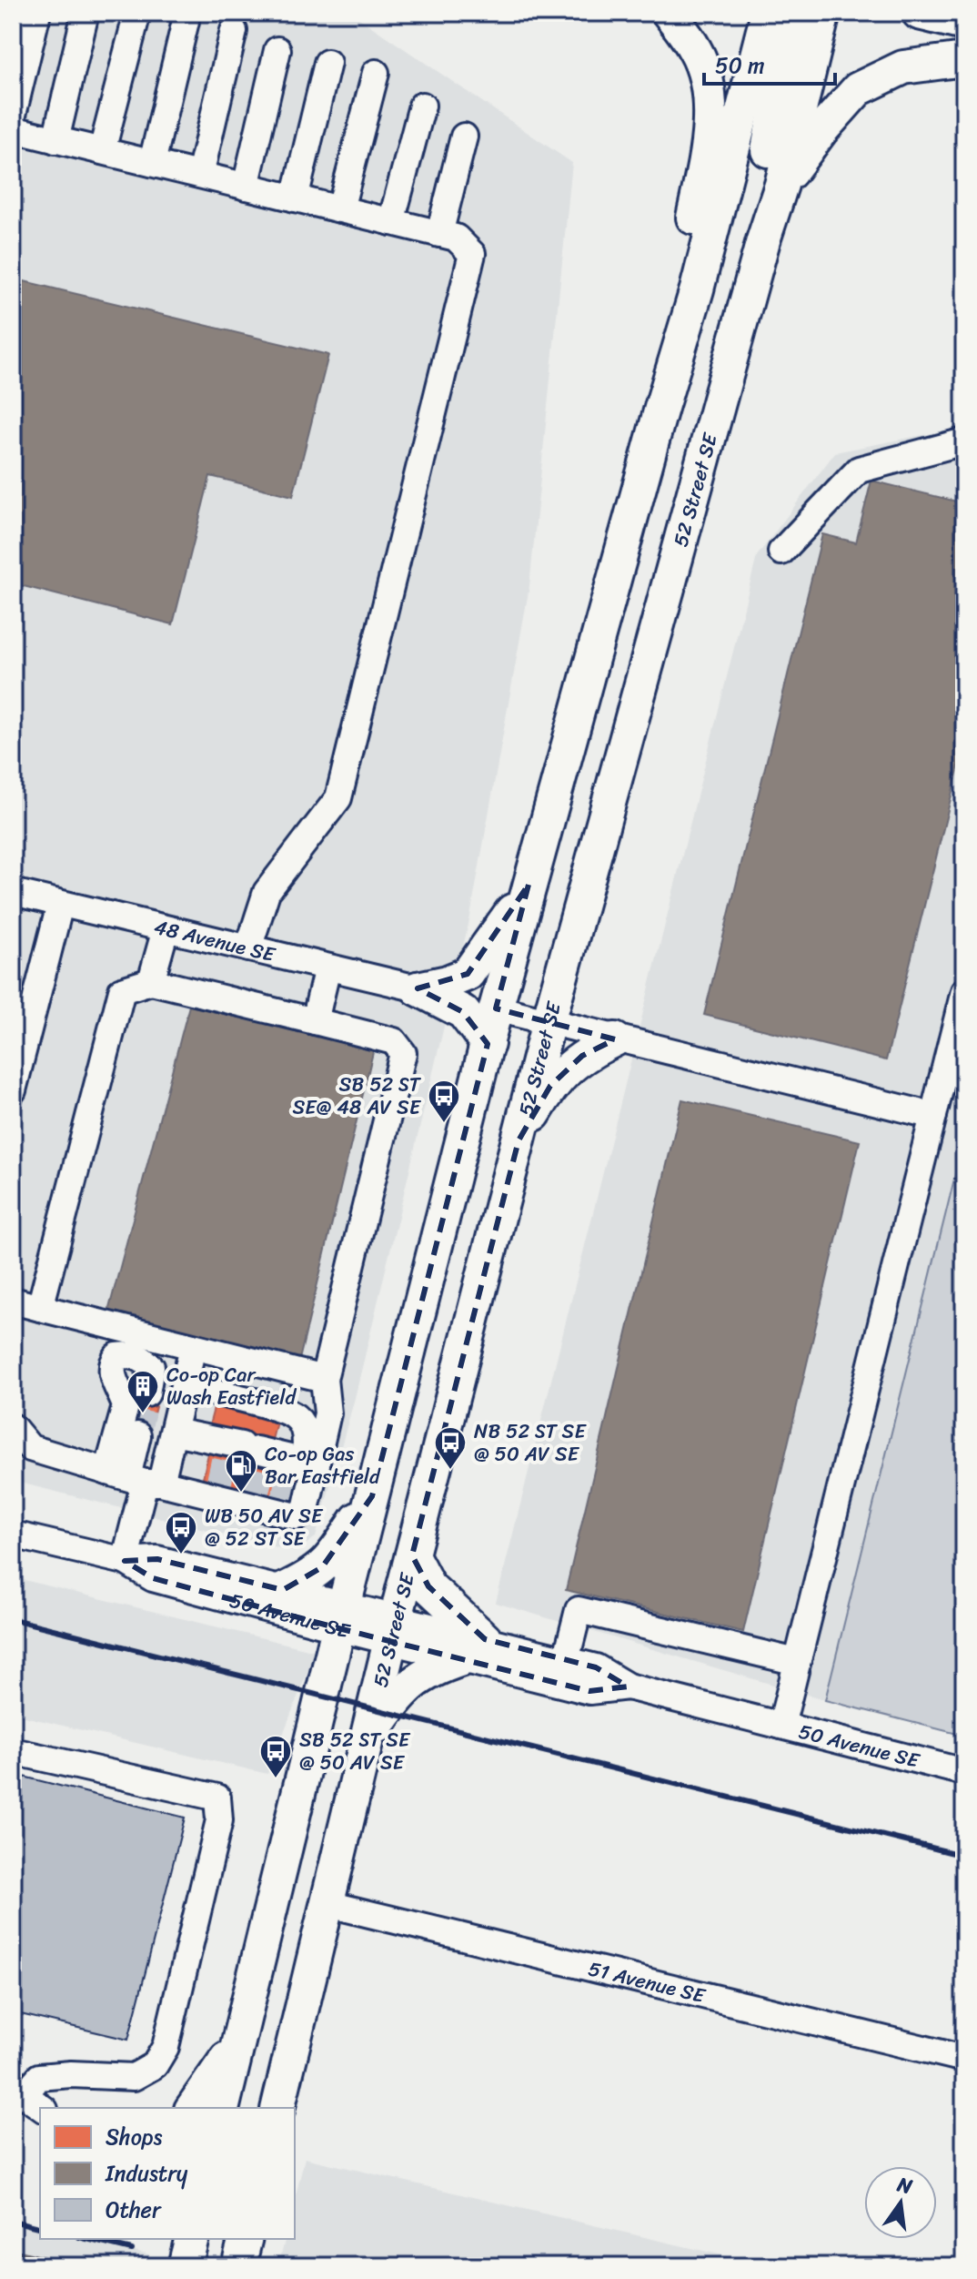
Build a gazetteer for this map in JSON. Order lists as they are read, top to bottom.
{
  "streets": {
    "main road": ["52 Street SE"],
    "street": ["48 Avenue SE", "50 Avenue SE", "51 Avenue SE"]
  },
  "crossings": [
    ["52 Street SE", "50 Avenue SE"],
    ["52 Street SE", "51 Avenue SE"]
  ],
  "places": {
    "bus stop": [
      "SB 52 ST SE@ 48 AV SE",
      "NB 52 ST SE @ 50 AV SE",
      "WB 50 AV SE @ 52 ST SE",
      "SB 52 ST SE @ 50 AV SE"
    ],
    "building": ["Co-op Car Wash Eastfield"],
    "fuel station": ["Co-op Gas Bar Eastfield"]
  },
  "legend": ["Shops", "Industry", "Other"],
  "scale_bar": "50 m",
  "north": "top"
}
